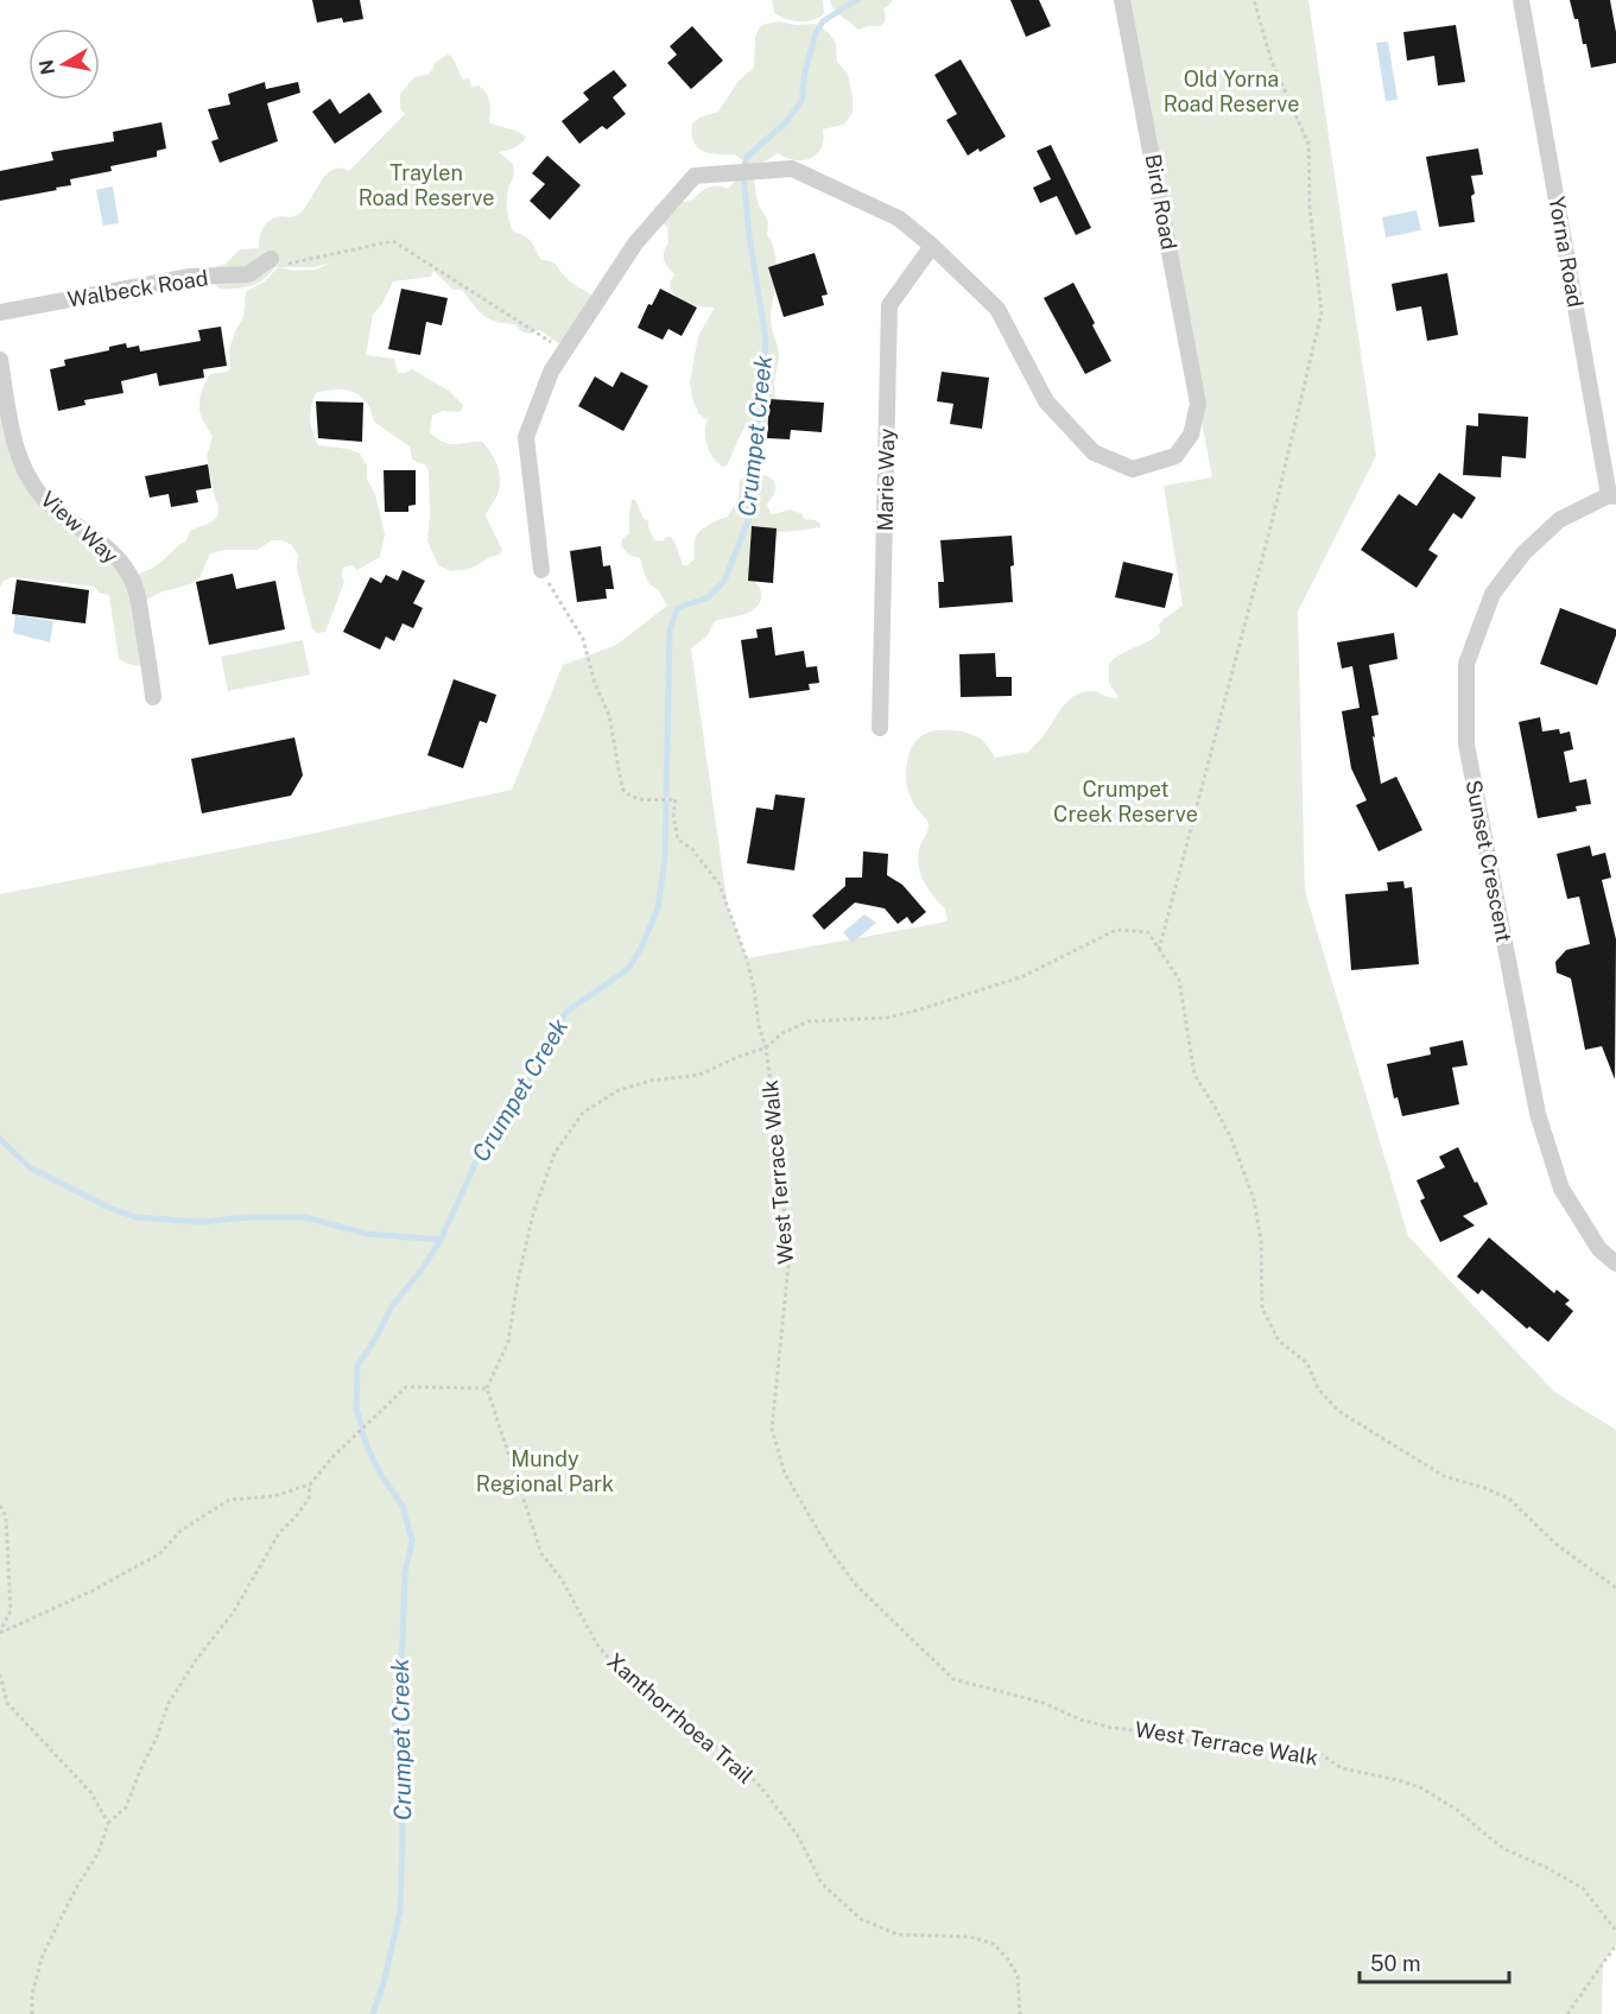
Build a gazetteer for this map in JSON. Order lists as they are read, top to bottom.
{
  "streets": {
    "street": [
      "Bird Road",
      "Yorna Road",
      "Walbeck Road",
      "Marie Way",
      "View Way",
      "Sunset Crescent"
    ],
    "path": ["West Terrace Walk", "Xanthorrhoea Trail"]
  },
  "crossings": [
    ["Bird Road", "Marie Way"],
    ["Yorna Road", "Sunset Crescent"],
    ["West Terrace Walk", "Xanthorrhoea Trail"]
  ],
  "water": ["Crumpet Creek"],
  "parks": [
    "Old Yorna Road Reserve",
    "Traylen Road Reserve",
    "Crumpet Creek Reserve",
    "Mundy Regional Park"
  ],
  "scale_bar": "50 m",
  "north": "left"
}
